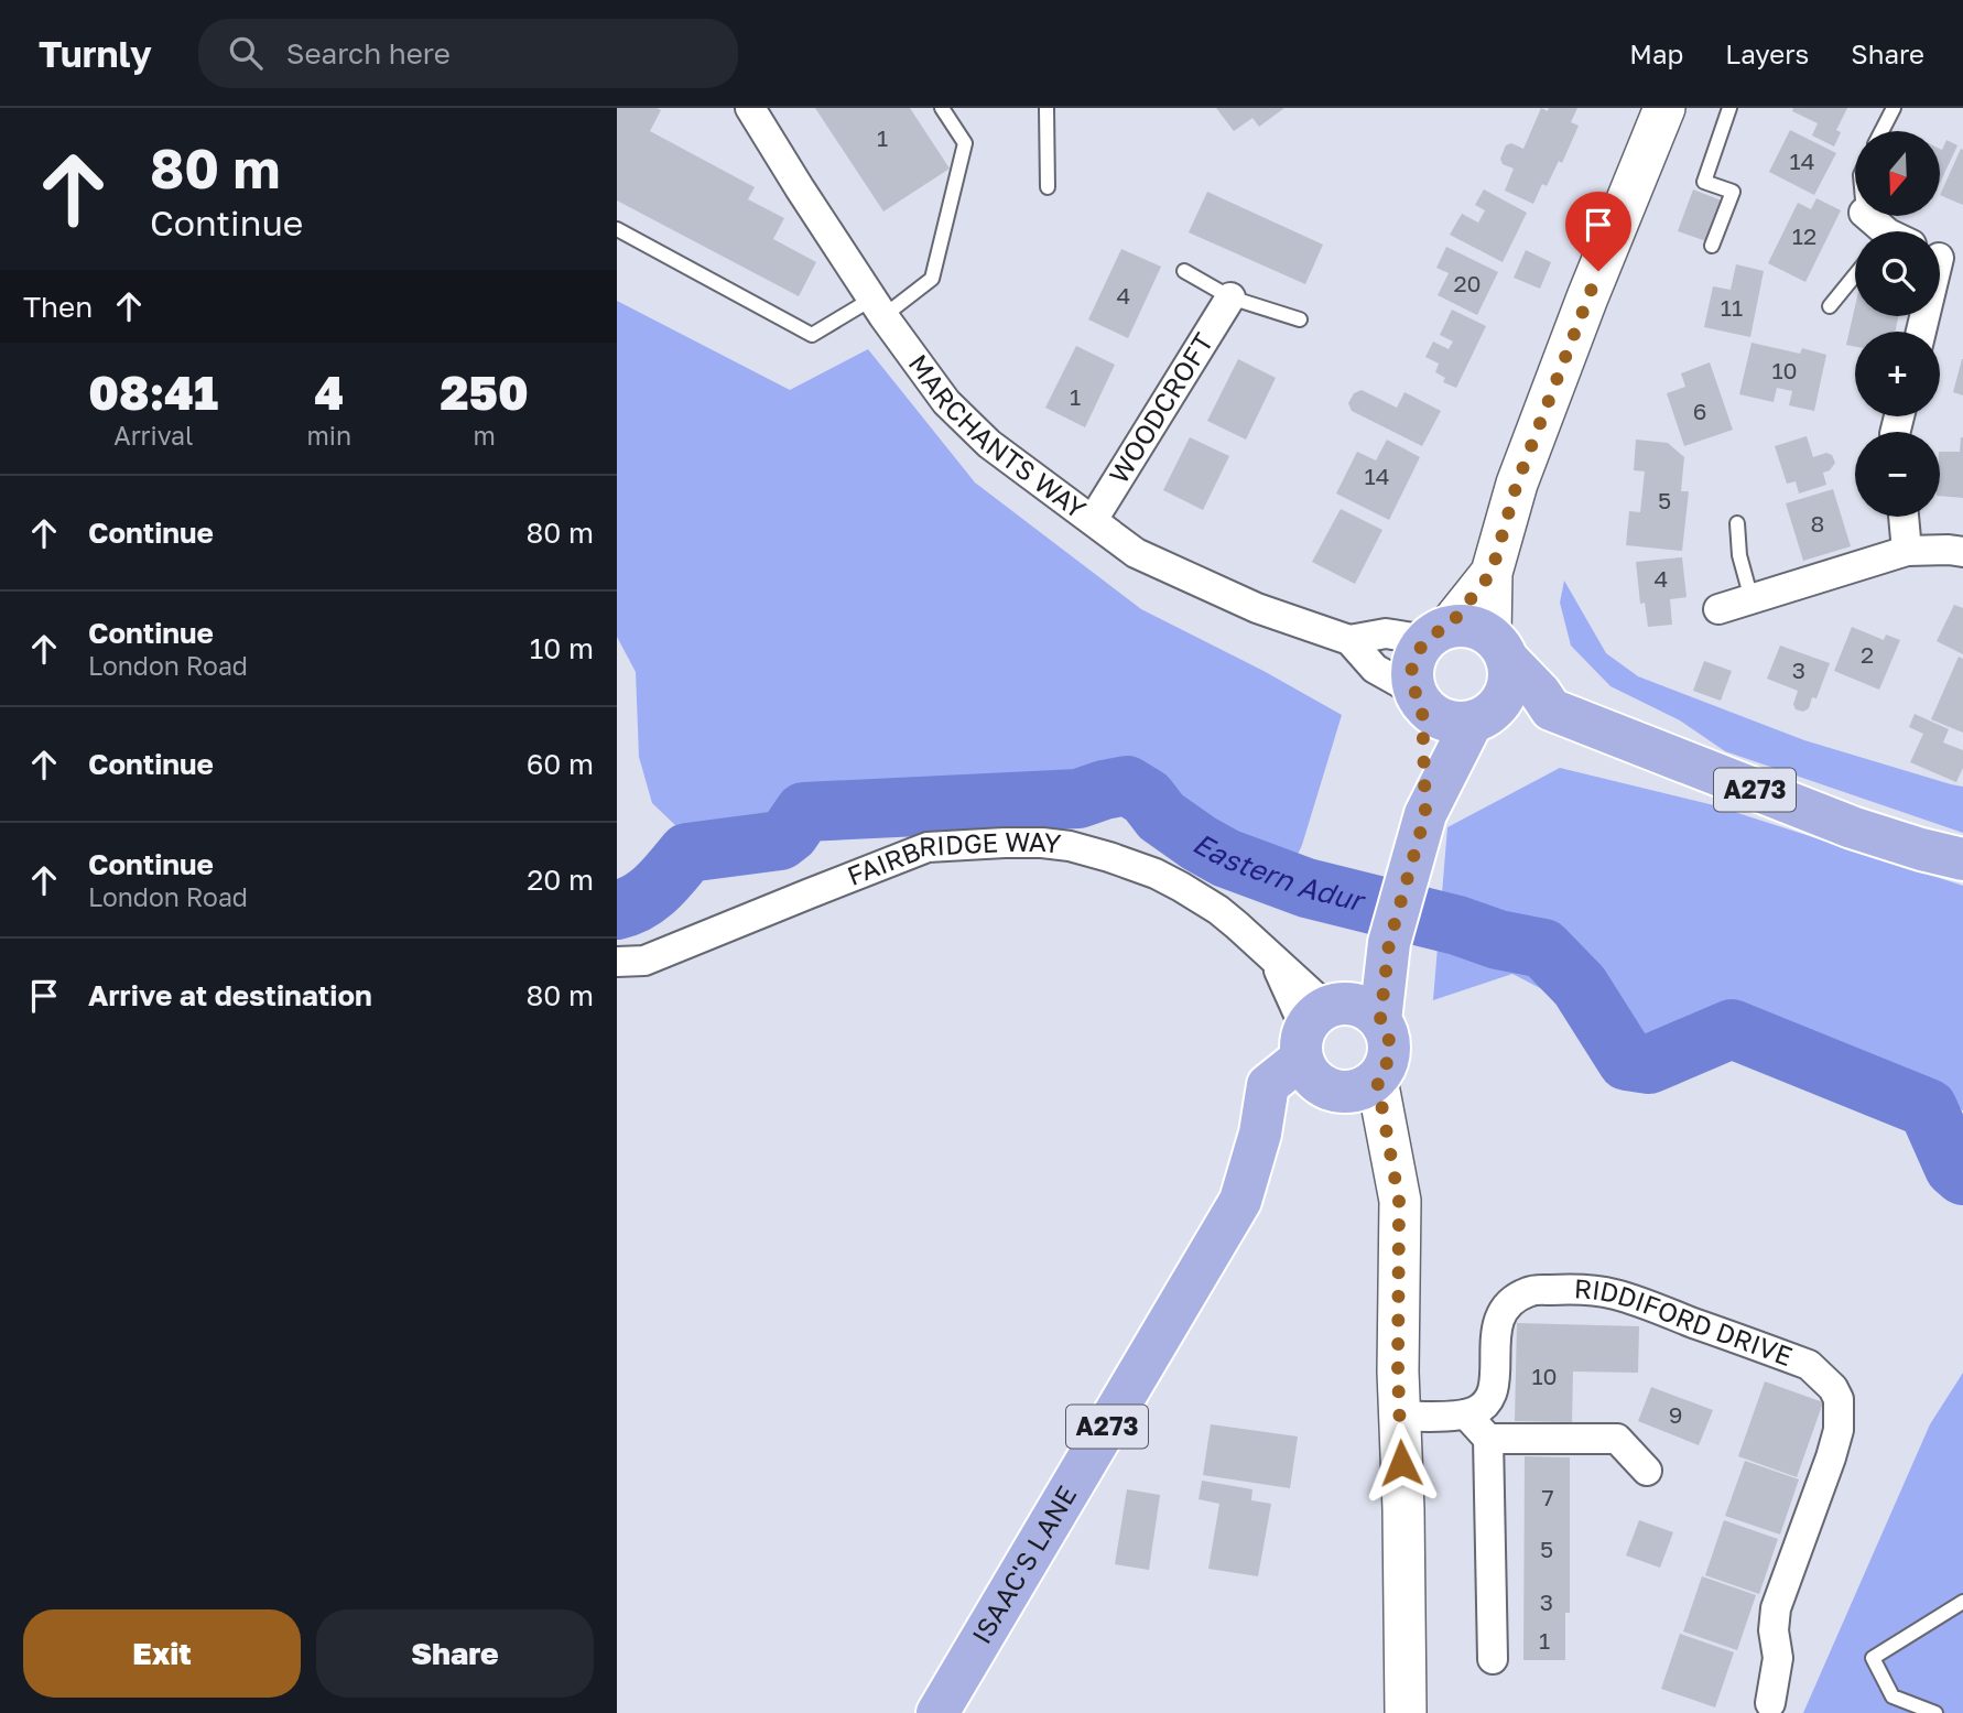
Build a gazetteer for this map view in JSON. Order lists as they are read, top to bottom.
{
  "streets": {
    "main road": ["A273", "ISAAC'S LANE"],
    "street": [
      "WOODCROFT",
      "MARCHANTS WAY",
      "FAIRBRIDGE WAY",
      "RIDDIFORD DRIVE"
    ]
  },
  "crossings": [
    ["WOODCROFT", "MARCHANTS WAY"],
    ["MARCHANTS WAY", "A273"],
    ["A273", "FAIRBRIDGE WAY"],
    ["A273", "ISAAC'S LANE"],
    ["FAIRBRIDGE WAY", "ISAAC'S LANE"]
  ],
  "water": ["Eastern Adur"],
  "house_numbers": [
    "1",
    "14",
    "12",
    "20",
    "4",
    "11",
    "10",
    "1",
    "6",
    "14",
    "5",
    "8",
    "4",
    "2",
    "3",
    "10",
    "9",
    "7",
    "5",
    "3",
    "1"
  ],
  "north": "bottom",
  "page": {
    "header": "Turnly",
    "search": "Search here",
    "nav": ["Map", "Layers", "Share"],
    "turn": ["80 m", "Continue"],
    "map_buttons": ["+", "−"],
    "then": "Then",
    "eta": [
      "08:41",
      "Arrival",
      "4",
      "min",
      "250",
      "m"
    ],
    "list": [
      {
        "name": "Continue",
        "value": "80 m"
      },
      {
        "name": "Continue",
        "note": "London Road",
        "value": "10 m"
      },
      {
        "name": "Continue",
        "value": "60 m"
      },
      {
        "name": "Continue",
        "note": "London Road",
        "value": "20 m"
      },
      {
        "name": "Arrive at destination",
        "value": "80 m"
      }
    ],
    "buttons": ["Exit", "Share"]
  }
}
